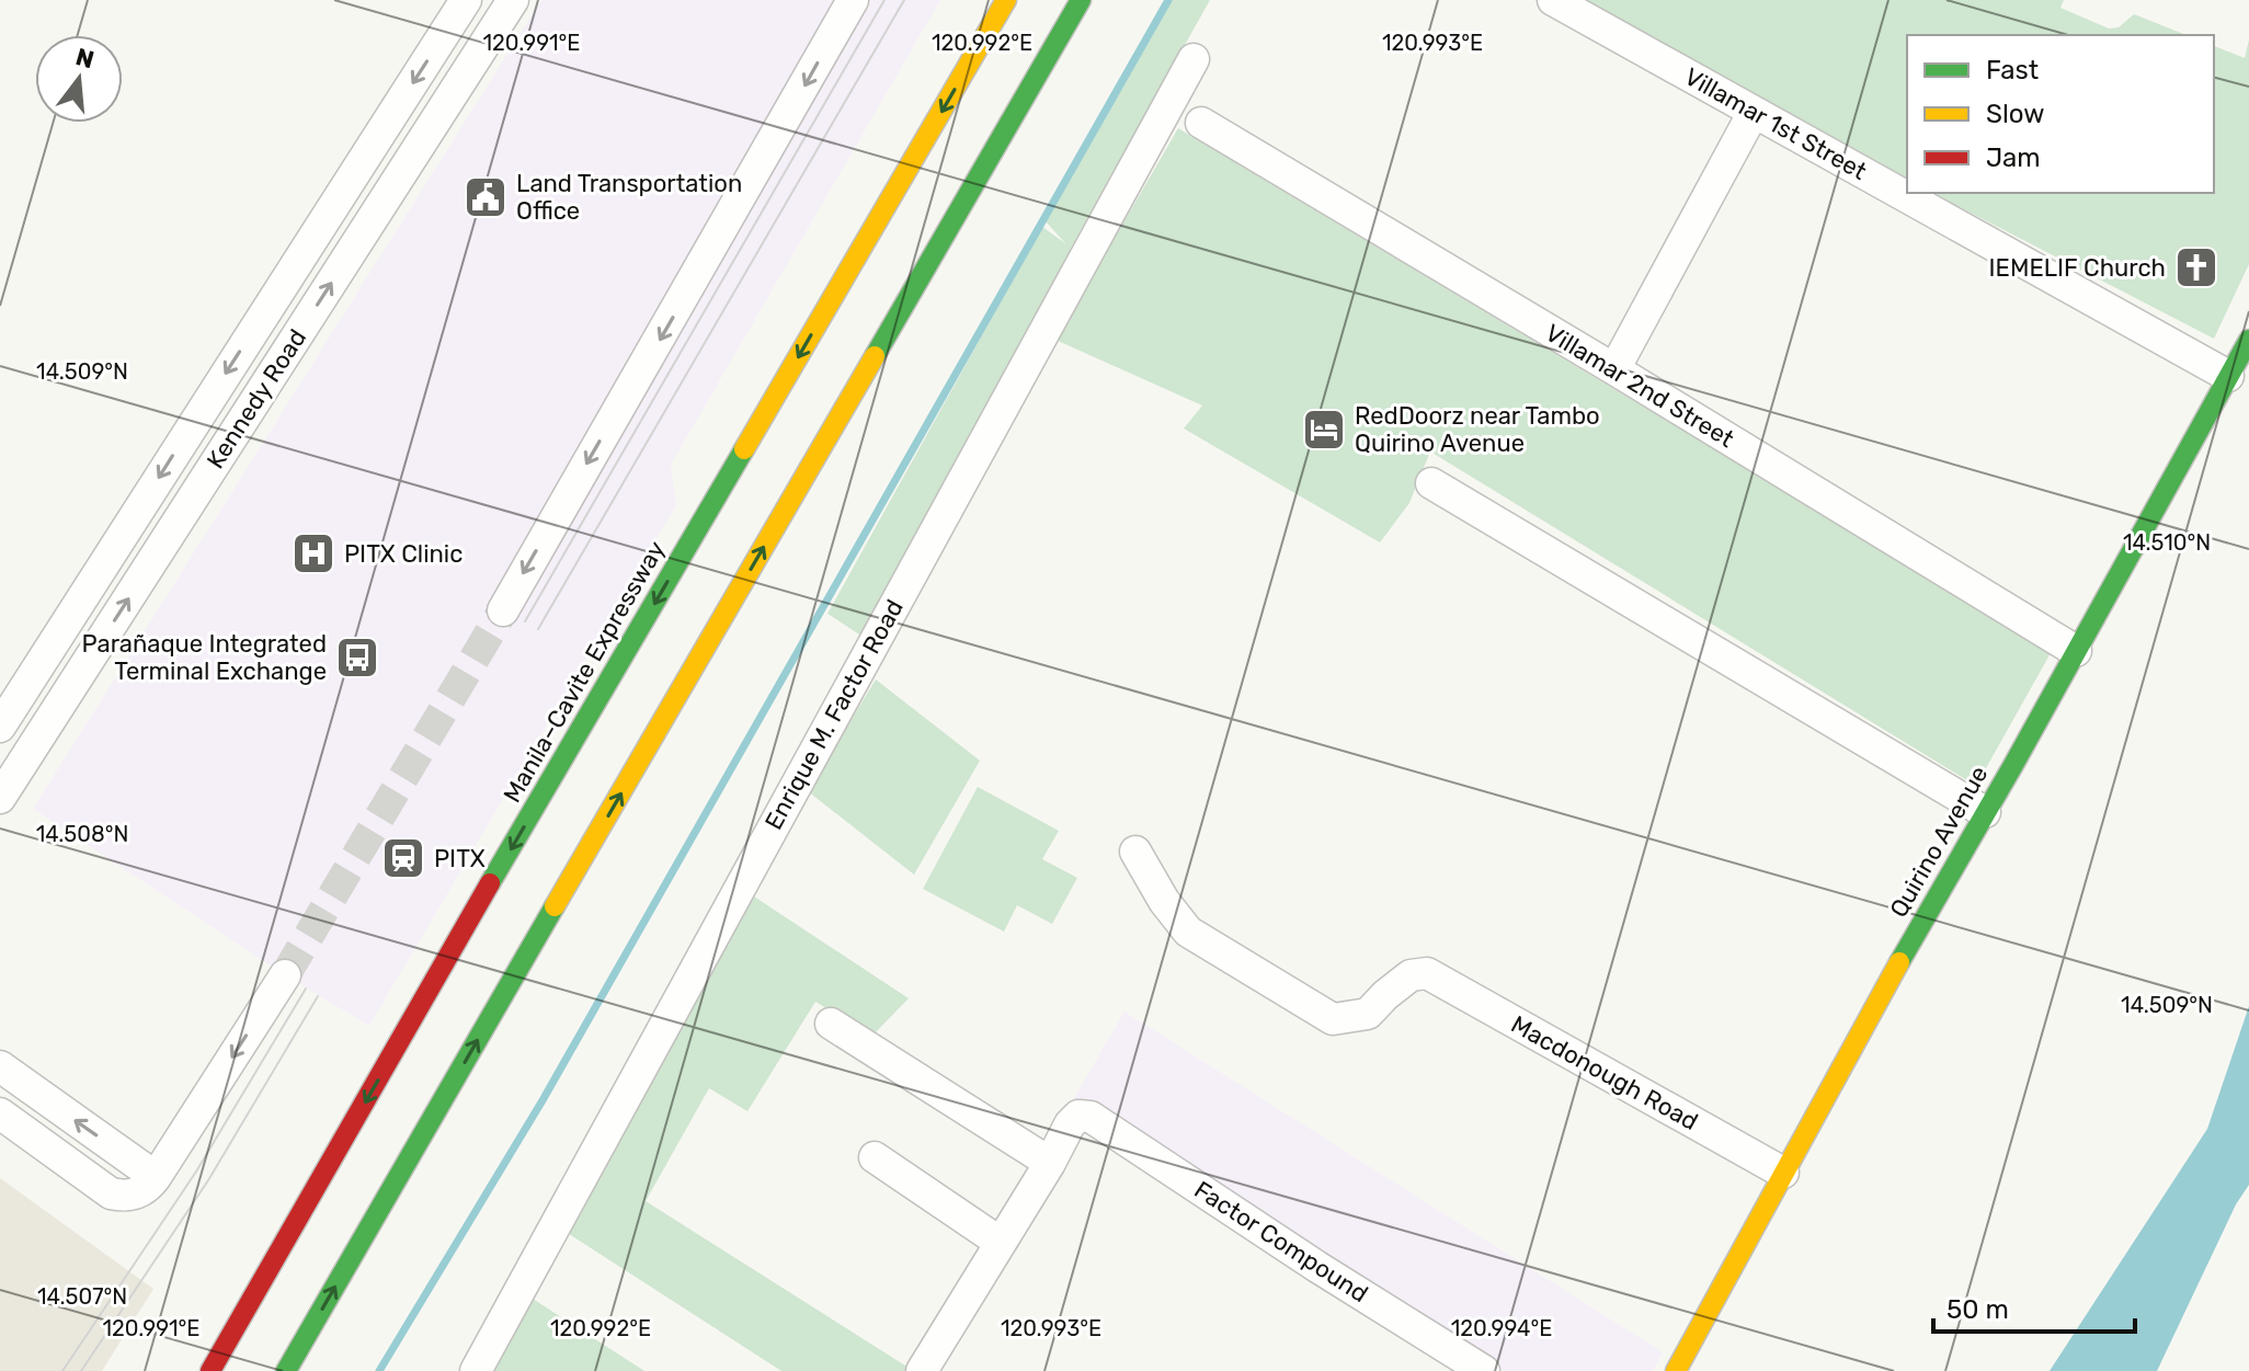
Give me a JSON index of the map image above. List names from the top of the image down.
{
  "streets": {
    "main road": ["Manila–Cavite Expressway", "Quirino Avenue"],
    "street": [
      "Villamar 1st Street",
      "Villamar 2nd Street",
      "Kennedy Road",
      "Enrique M. Factor Road",
      "Macdonough Road",
      "Factor Compound"
    ]
  },
  "crossings": [
    ["Villamar 1st Street", "Quirino Avenue"],
    ["Villamar 2nd Street", "Quirino Avenue"],
    ["Quirino Avenue", "Macdonough Road"]
  ],
  "places": {
    "public building": ["Land Transportation Office"],
    "church": ["IEMELIF Church"],
    "hotel": ["RedDoorz near Tambo Quirino Avenue"],
    "hospital": ["PITX Clinic"],
    "bus stop": ["Parañaque Integrated Terminal Exchange"],
    "station": ["PITX"]
  },
  "legend": ["Fast", "Slow", "Jam"],
  "scale_bar": "50 m",
  "north": "top",
  "coordinates": [
    "120.991°E",
    "120.992°E",
    "120.993°E",
    "14.509°N",
    "14.510°N",
    "14.508°N",
    "14.507°N",
    "120.994°E"
  ]
}
